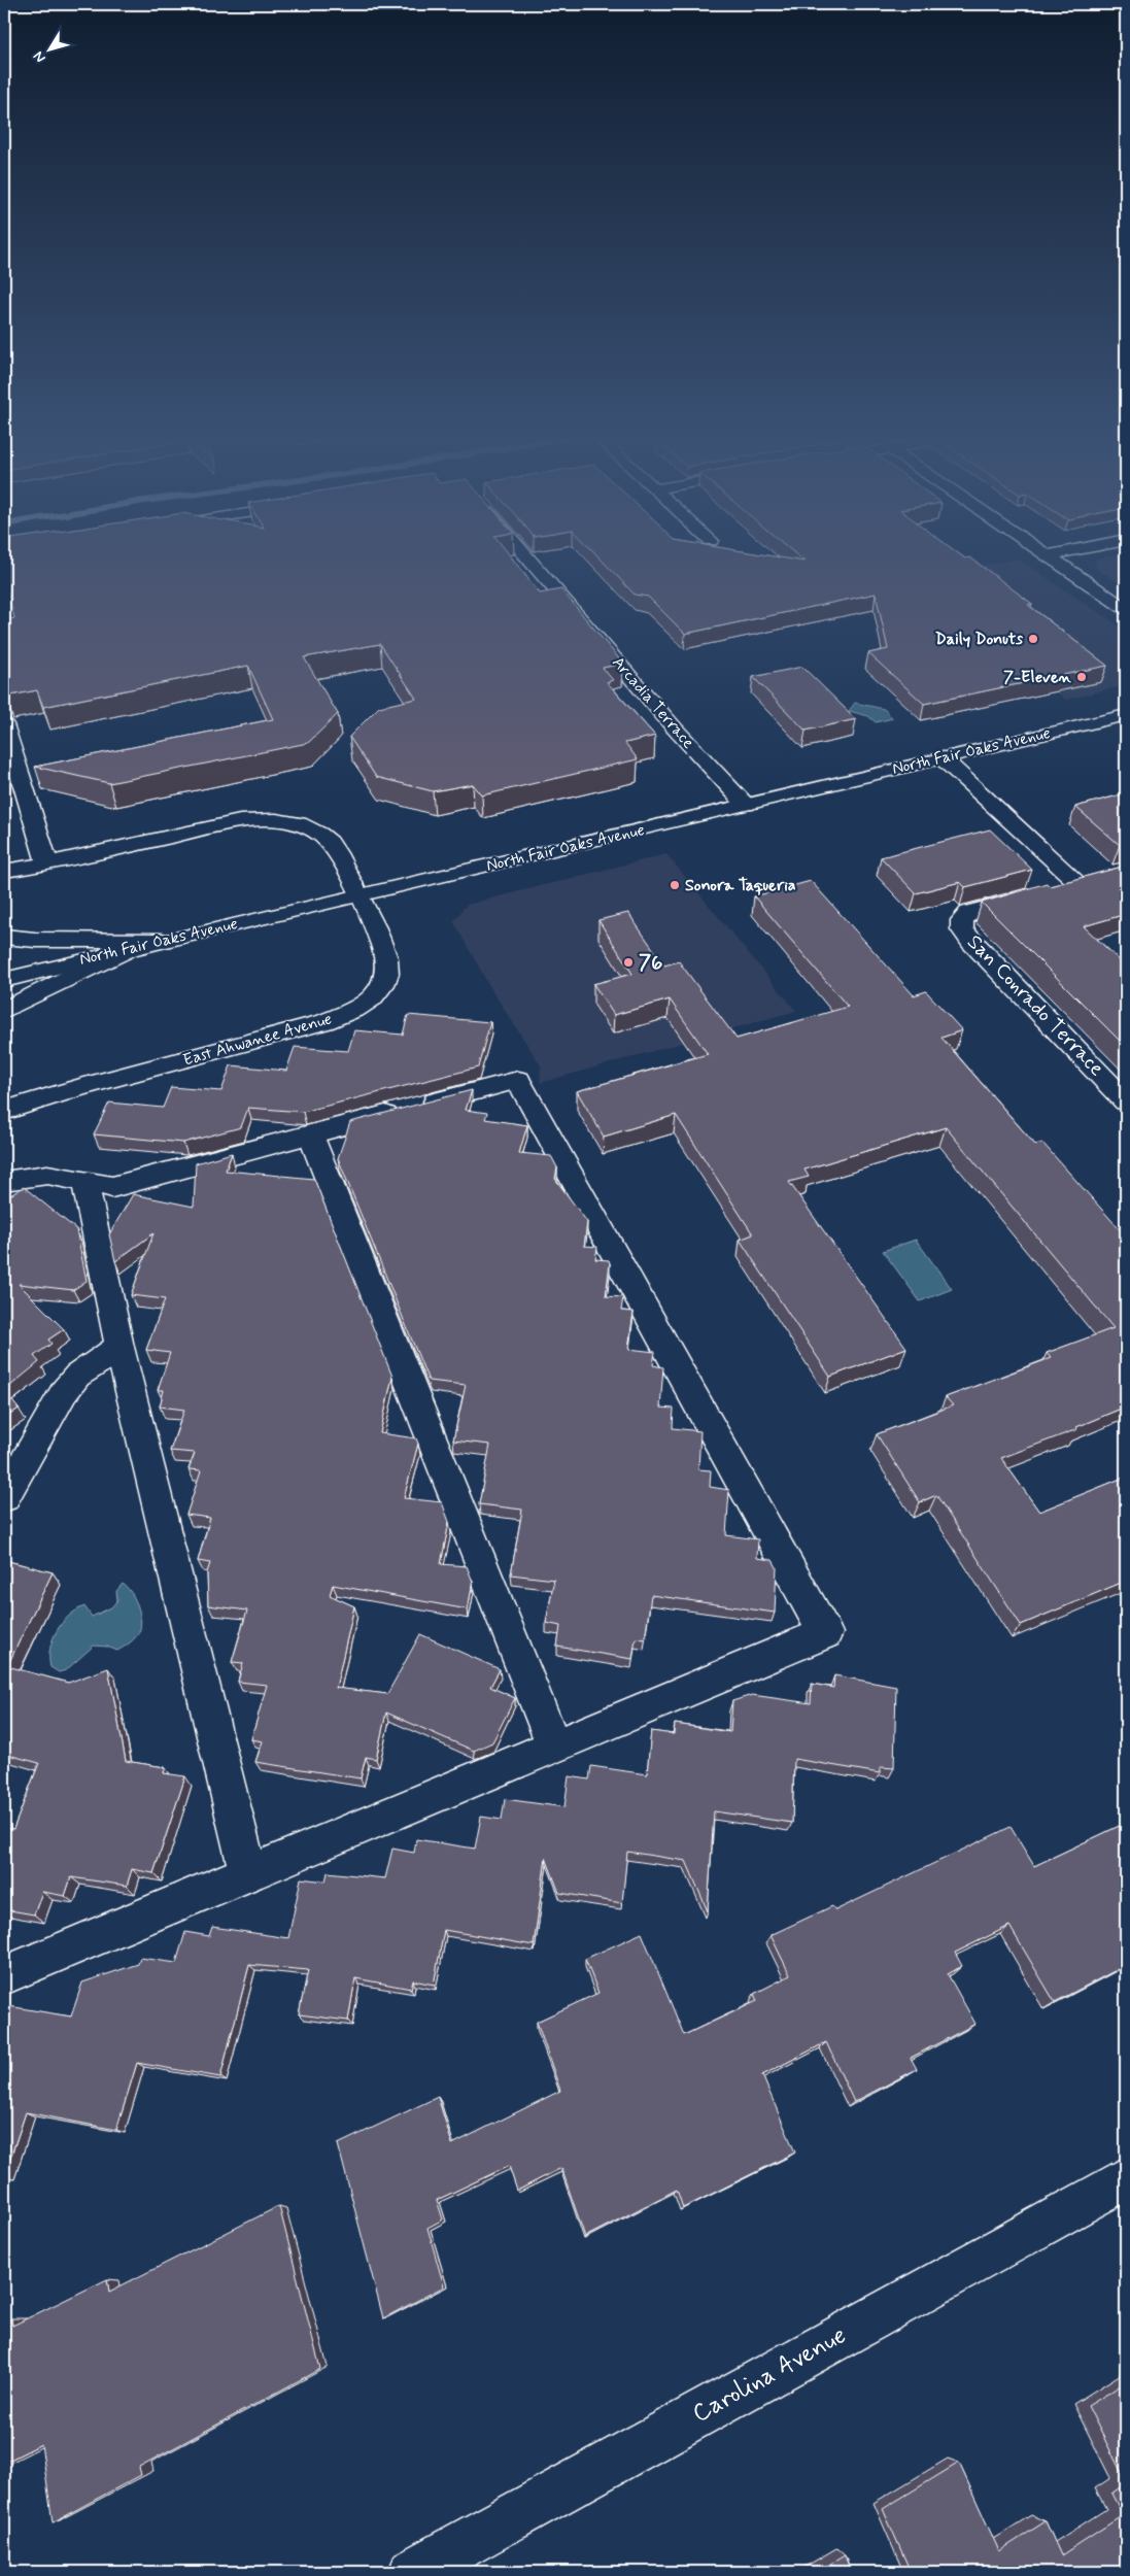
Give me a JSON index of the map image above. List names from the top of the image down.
{
  "streets": {
    "main road": [
      "Arcadia Terrace",
      "North Fair Oaks Avenue",
      "San Conrado Terrace",
      "East Ahwanee Avenue",
      "Carolina Avenue"
    ]
  },
  "crossings": [
    ["Arcadia Terrace", "North Fair Oaks Avenue"],
    ["North Fair Oaks Avenue", "San Conrado Terrace"],
    ["North Fair Oaks Avenue", "East Ahwanee Avenue"]
  ],
  "places": [
    "Daily Donuts",
    "7-Eleven",
    "Sonora Taqueria",
    "76"
  ],
  "north": "bottom left"
}
